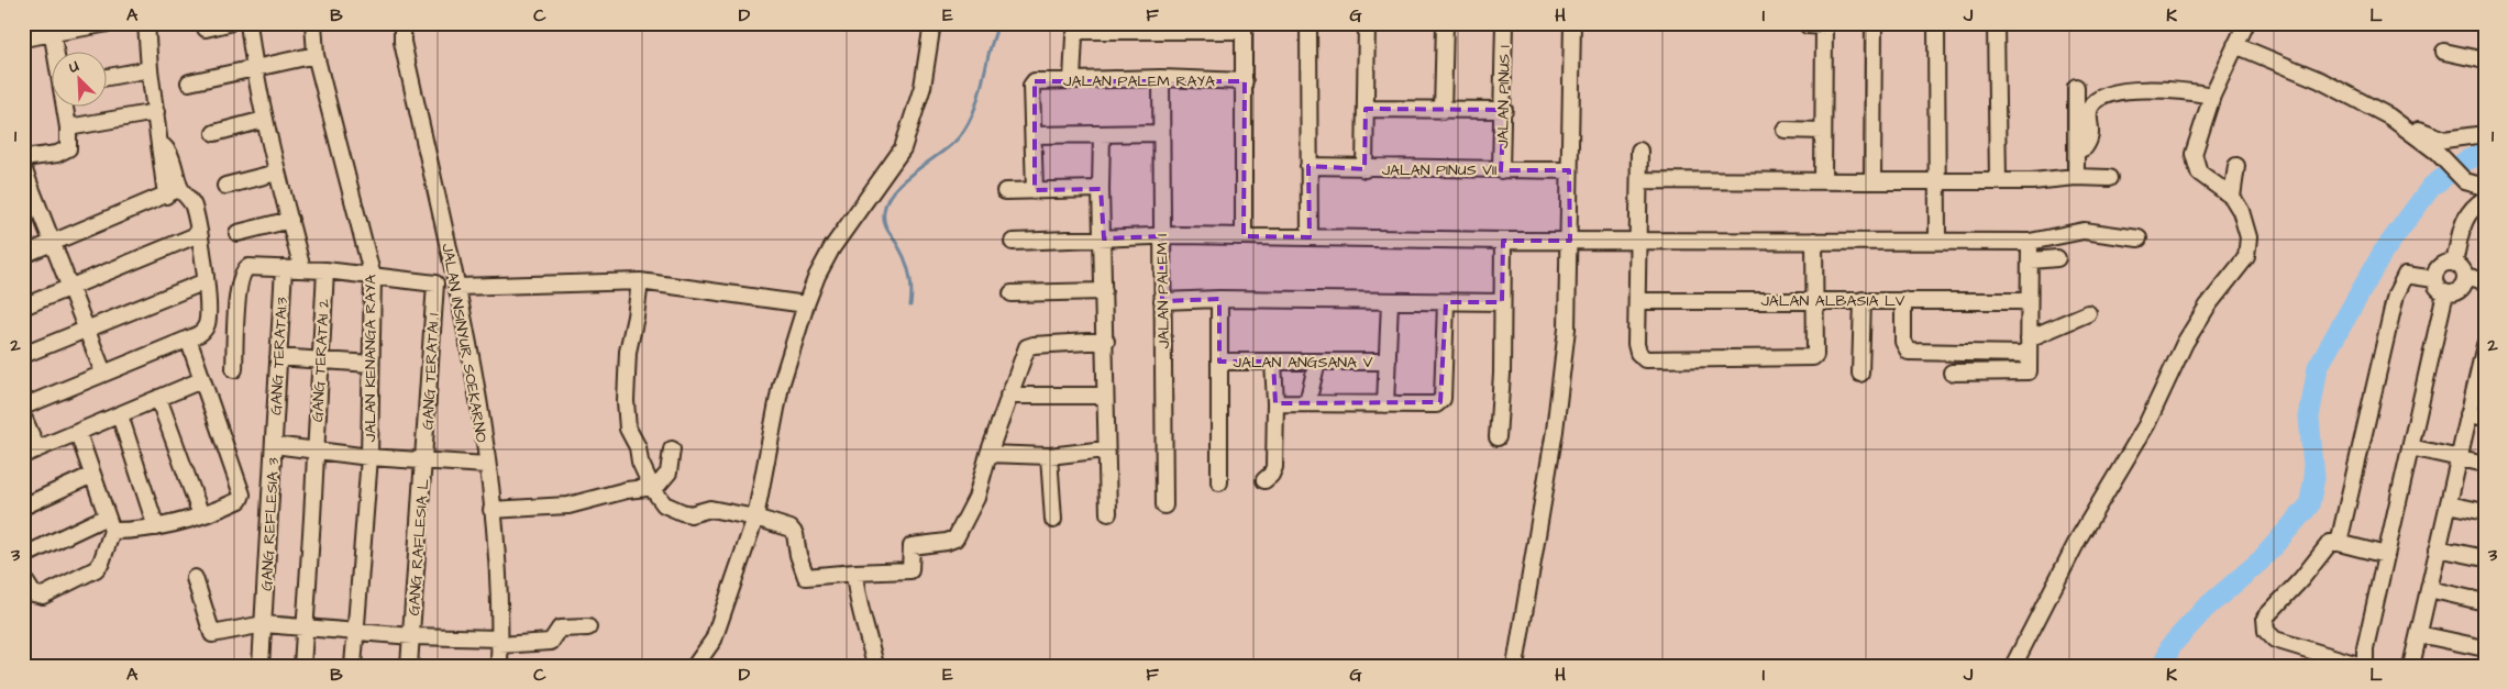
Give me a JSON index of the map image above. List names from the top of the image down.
{
  "streets": {
    "street": [
      "JALAN PALEM RAYA",
      "JALAN PINUS I",
      "JALAN PINUS VII",
      "JALAN PALEM I",
      "JALAN ALBASIA LV",
      "JALAN INSINYUR SOEKARNO",
      "GANG TERATAI.3",
      "JALAN KENANGA RAYA",
      "GANG TERATAI 2",
      "JALAN ANGSANA V",
      "GANG TERATAI 1",
      "GANG REFLESIA 3",
      "GANG RAFLESIA L"
    ]
  },
  "crossings": [
    ["JALAN PALEM RAYA", "JALAN PALEM I"],
    ["JALAN PINUS I", "JALAN PINUS VII"],
    ["GANG TERATAI.3", "GANG REFLESIA 3"],
    ["JALAN KENANGA RAYA", "GANG TERATAI 1"],
    ["GANG TERATAI 1", "GANG RAFLESIA L"]
  ],
  "north": "top left",
  "grid": {
    "columns": [
      "A",
      "B",
      "C",
      "D",
      "E",
      "F",
      "G",
      "H",
      "I",
      "J",
      "K",
      "L"
    ],
    "rows": ["1", "2", "3"]
  }
}
